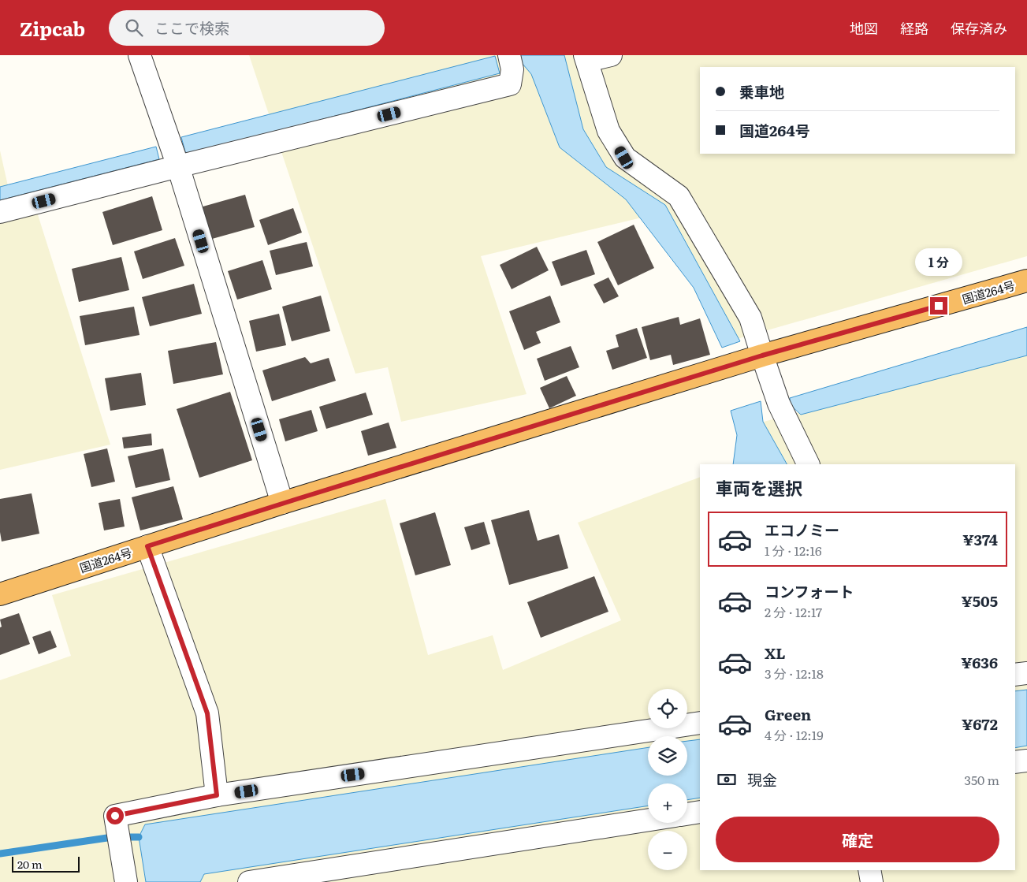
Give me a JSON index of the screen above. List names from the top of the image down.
{
  "streets": {
    "highway": ["国道264号"]
  },
  "scale_bar": "20 m",
  "page": {
    "header": "Zipcab",
    "search": "ここで検索",
    "nav": ["地図", "経路", "保存済み"],
    "banner": ["乗車地", "国道264号"],
    "bubble": "1 分",
    "heading": "車両を選択",
    "list": [
      {
        "name": "エコノミー",
        "note": "1 分 · 12:16",
        "value": "¥374"
      },
      {
        "name": "コンフォート",
        "note": "2 分 · 12:17",
        "value": "¥505"
      },
      {
        "name": "XL",
        "note": "3 分 · 12:18",
        "value": "¥636"
      },
      {
        "name": "Green",
        "note": "4 分 · 12:19",
        "value": "¥672"
      }
    ],
    "map_buttons": ["+", "−"],
    "pay": ["現金", "350 m"],
    "buttons": "確定",
    "scale": "20 m"
  }
}
